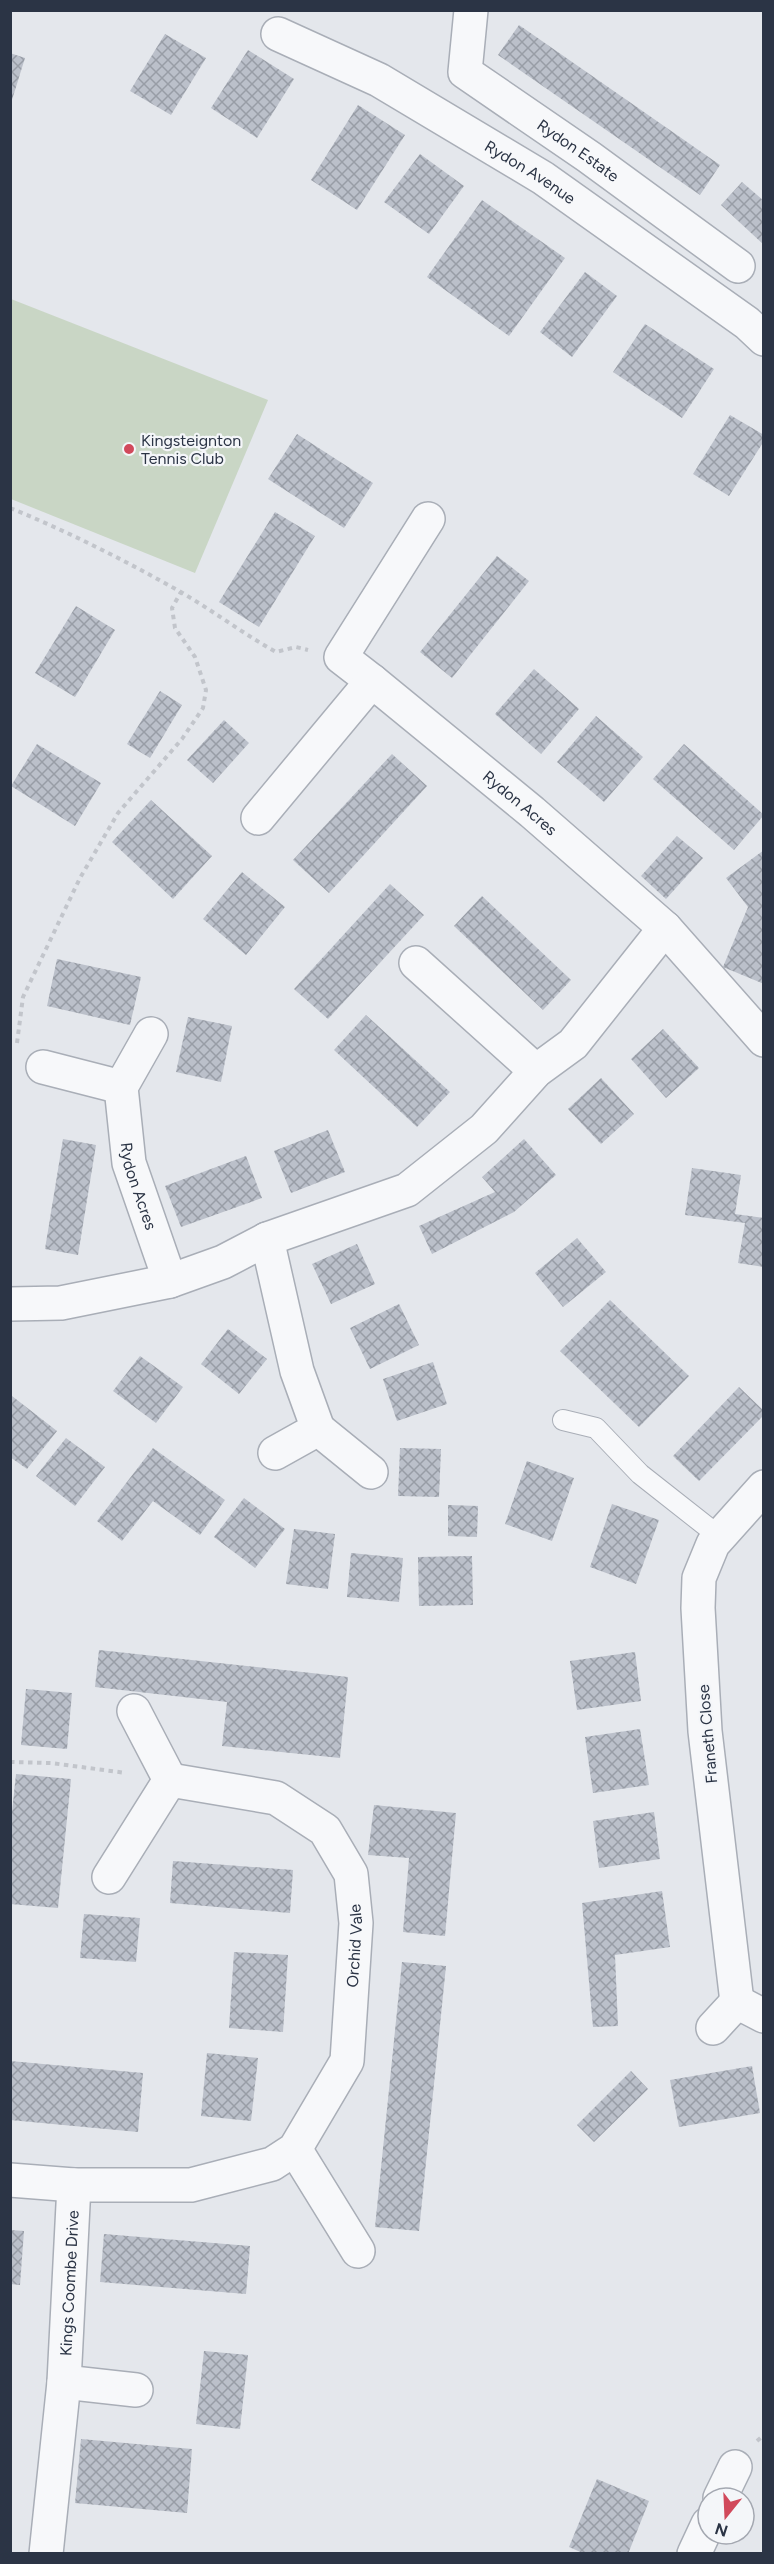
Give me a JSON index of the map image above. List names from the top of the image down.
{
  "streets": {
    "street": [
      "Rydon Estate",
      "Rydon Avenue",
      "Rydon Acres",
      "Franeth Close",
      "Orchid Vale",
      "Kings Coombe Drive"
    ]
  },
  "crossings": [
    ["Orchid Vale", "Kings Coombe Drive"]
  ],
  "places": ["Kingsteignton Tennis Club"],
  "north": "bottom"
}
